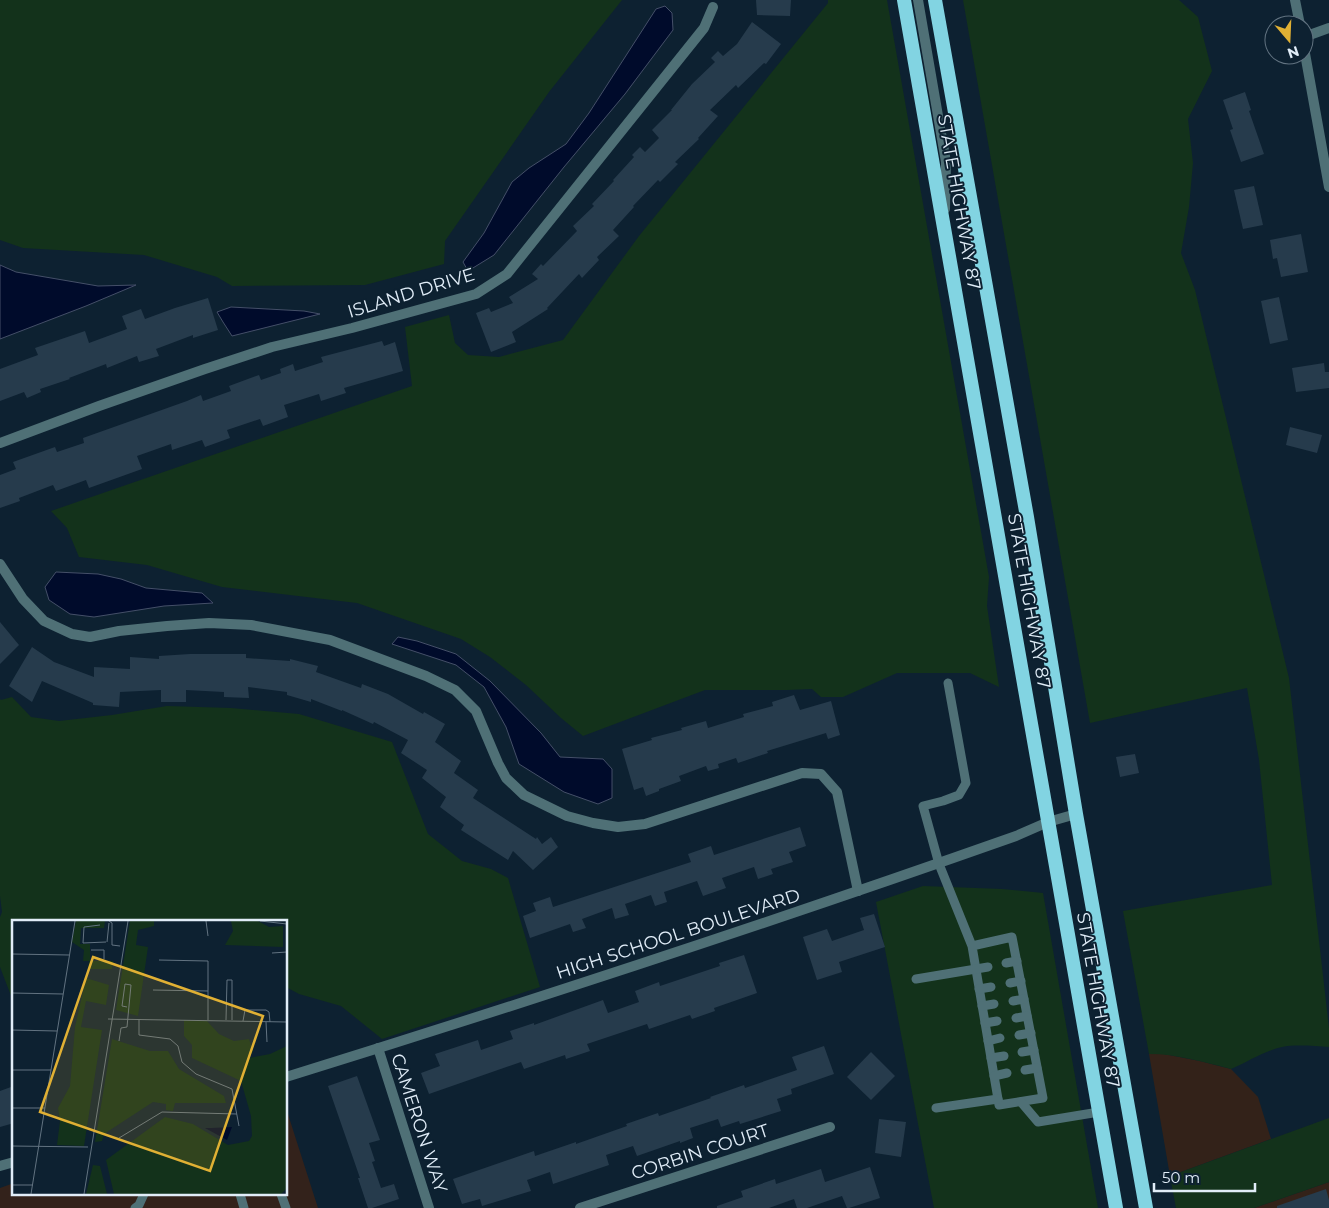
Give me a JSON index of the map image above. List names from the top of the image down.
{
  "streets": {
    "highway": ["STATE HIGHWAY 87"],
    "street": [
      "ISLAND DRIVE",
      "HIGH SCHOOL BOULEVARD",
      "CAMERON WAY",
      "CORBIN COURT"
    ]
  },
  "crossings": [
    ["STATE HIGHWAY 87", "HIGH SCHOOL BOULEVARD"],
    ["HIGH SCHOOL BOULEVARD", "CAMERON WAY"]
  ],
  "scale_bar": "50 m",
  "north": "bottom"
}
